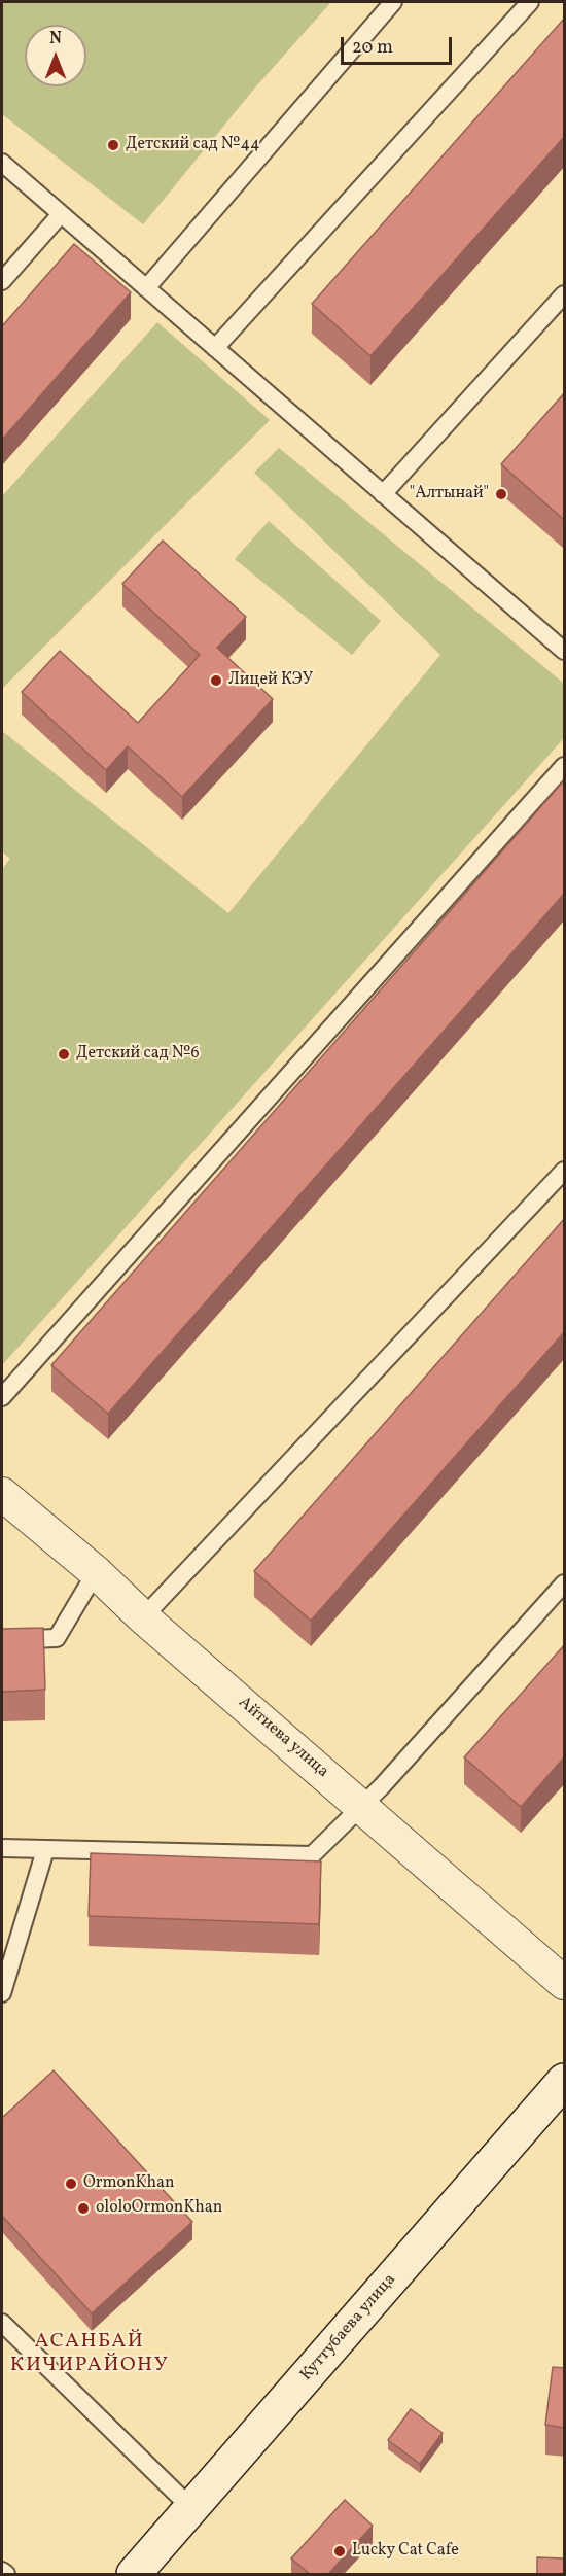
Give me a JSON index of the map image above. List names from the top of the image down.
{
  "streets": {
    "main road": ["Куттубаева улица"],
    "street": ["Айтиева улица"]
  },
  "districts": ["АСАНБАЙ КИЧИРАЙОНУ"],
  "places": [
    "Детский сад №44",
    "\"Алтынай\"",
    "Лицей КЭУ",
    "Детский сад №6",
    "OrmonKhan",
    "ololoOrmonKhan",
    "Lucky Cat Cafe"
  ],
  "scale_bar": "20 m",
  "north": "top"
}
